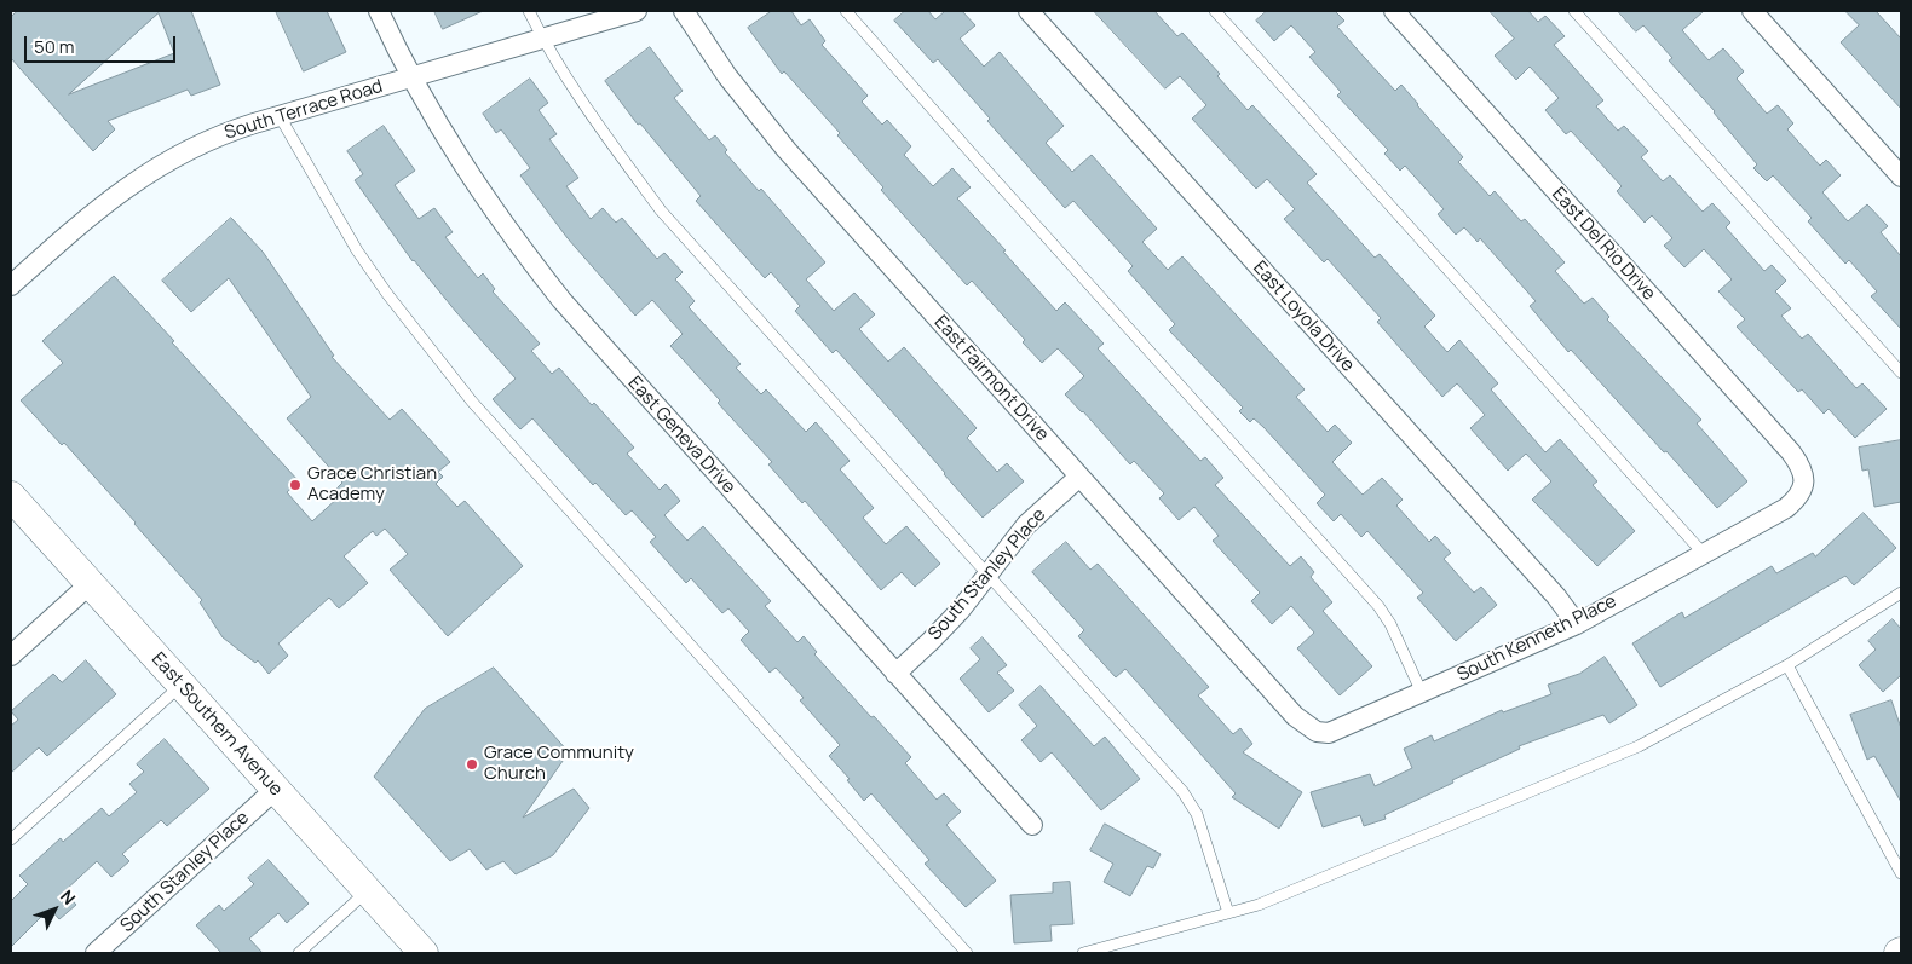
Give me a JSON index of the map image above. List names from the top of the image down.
{
  "streets": {
    "main road": ["East Southern Avenue"],
    "street": [
      "South Terrace Road",
      "East Del Rio Drive",
      "East Loyola Drive",
      "East Fairmont Drive",
      "East Geneva Drive",
      "South Stanley Place",
      "South Kenneth Place"
    ]
  },
  "crossings": [
    ["South Terrace Road", "East Geneva Drive"],
    ["East Del Rio Drive", "South Kenneth Place"],
    ["East Loyola Drive", "South Kenneth Place"],
    ["East Fairmont Drive", "South Stanley Place"],
    ["East Fairmont Drive", "South Kenneth Place"],
    ["East Geneva Drive", "South Stanley Place"],
    ["South Stanley Place", "East Southern Avenue"]
  ],
  "places": ["Grace Christian Academy", "Grace Community Church"],
  "scale_bar": "50 m",
  "north": "top right"
}
